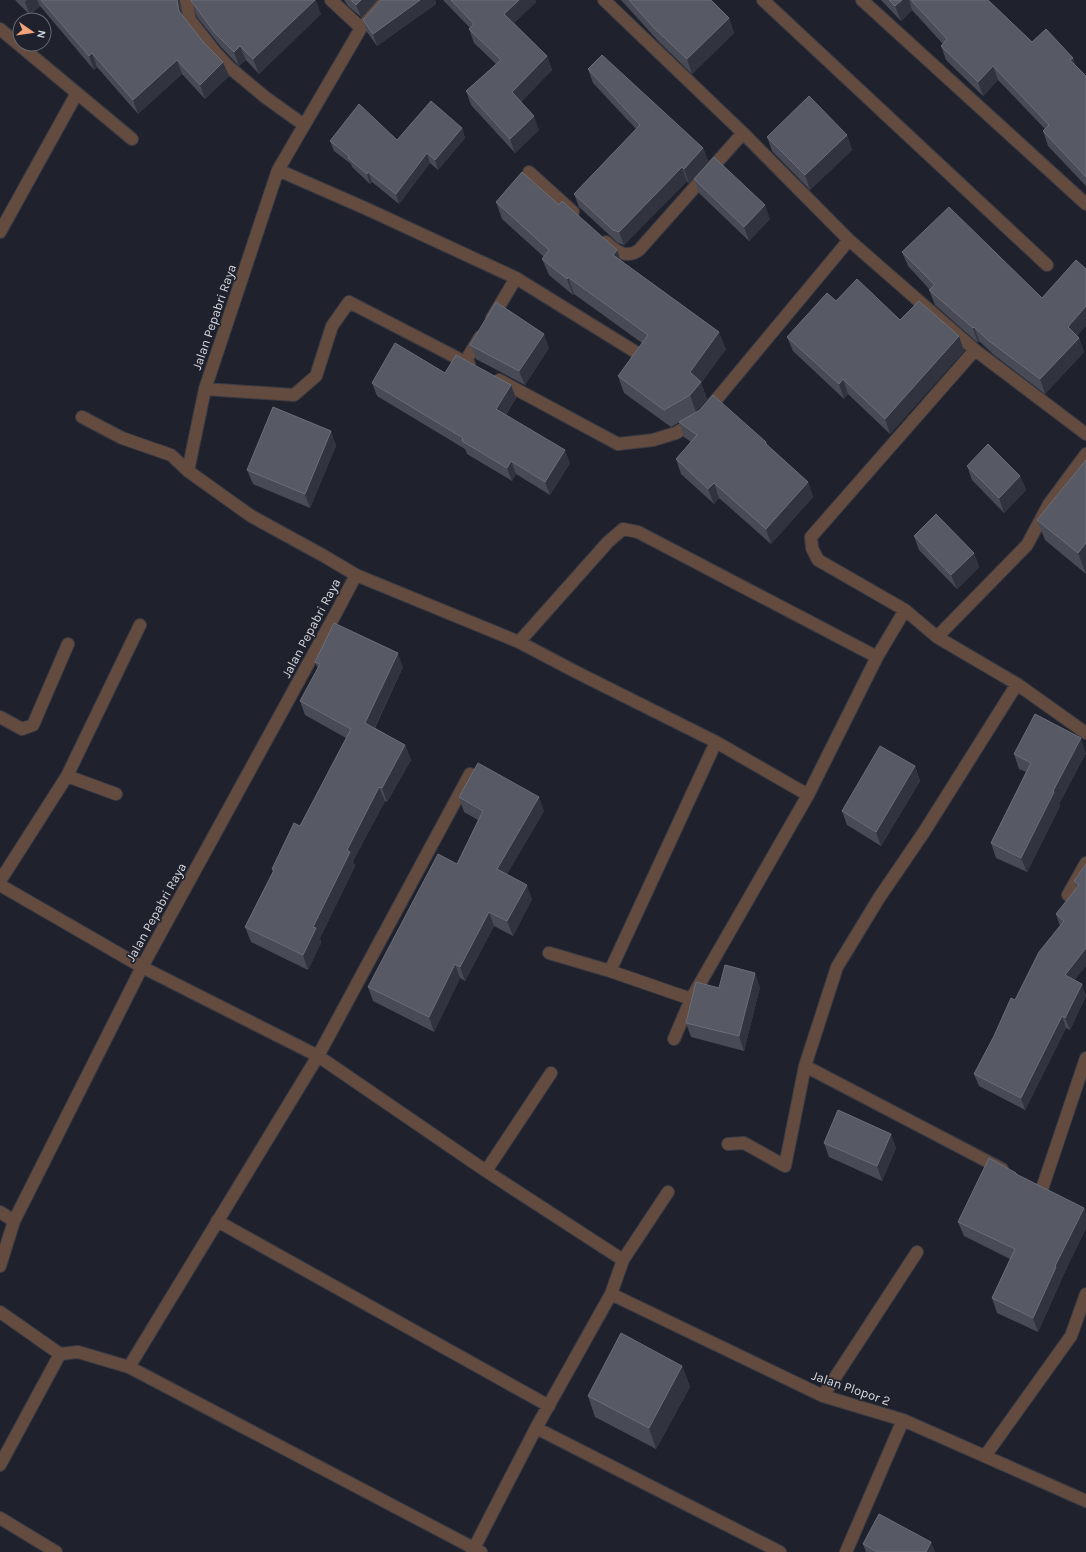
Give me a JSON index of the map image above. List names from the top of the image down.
{
  "streets": {
    "street": ["Jalan Pepabri Raya", "Jalan Plopor 2"]
  },
  "north": "right"
}
